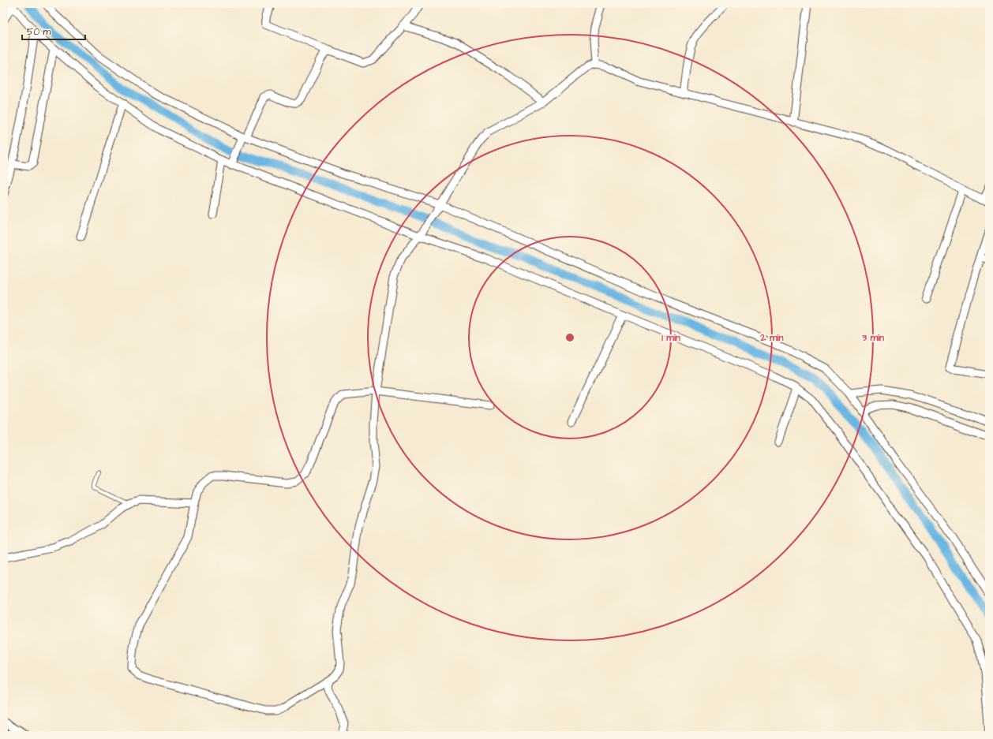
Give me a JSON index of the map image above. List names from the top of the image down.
{
  "scale_bar": "50 m",
  "rings": ["1 min", "2 min", "3 min"]
}
